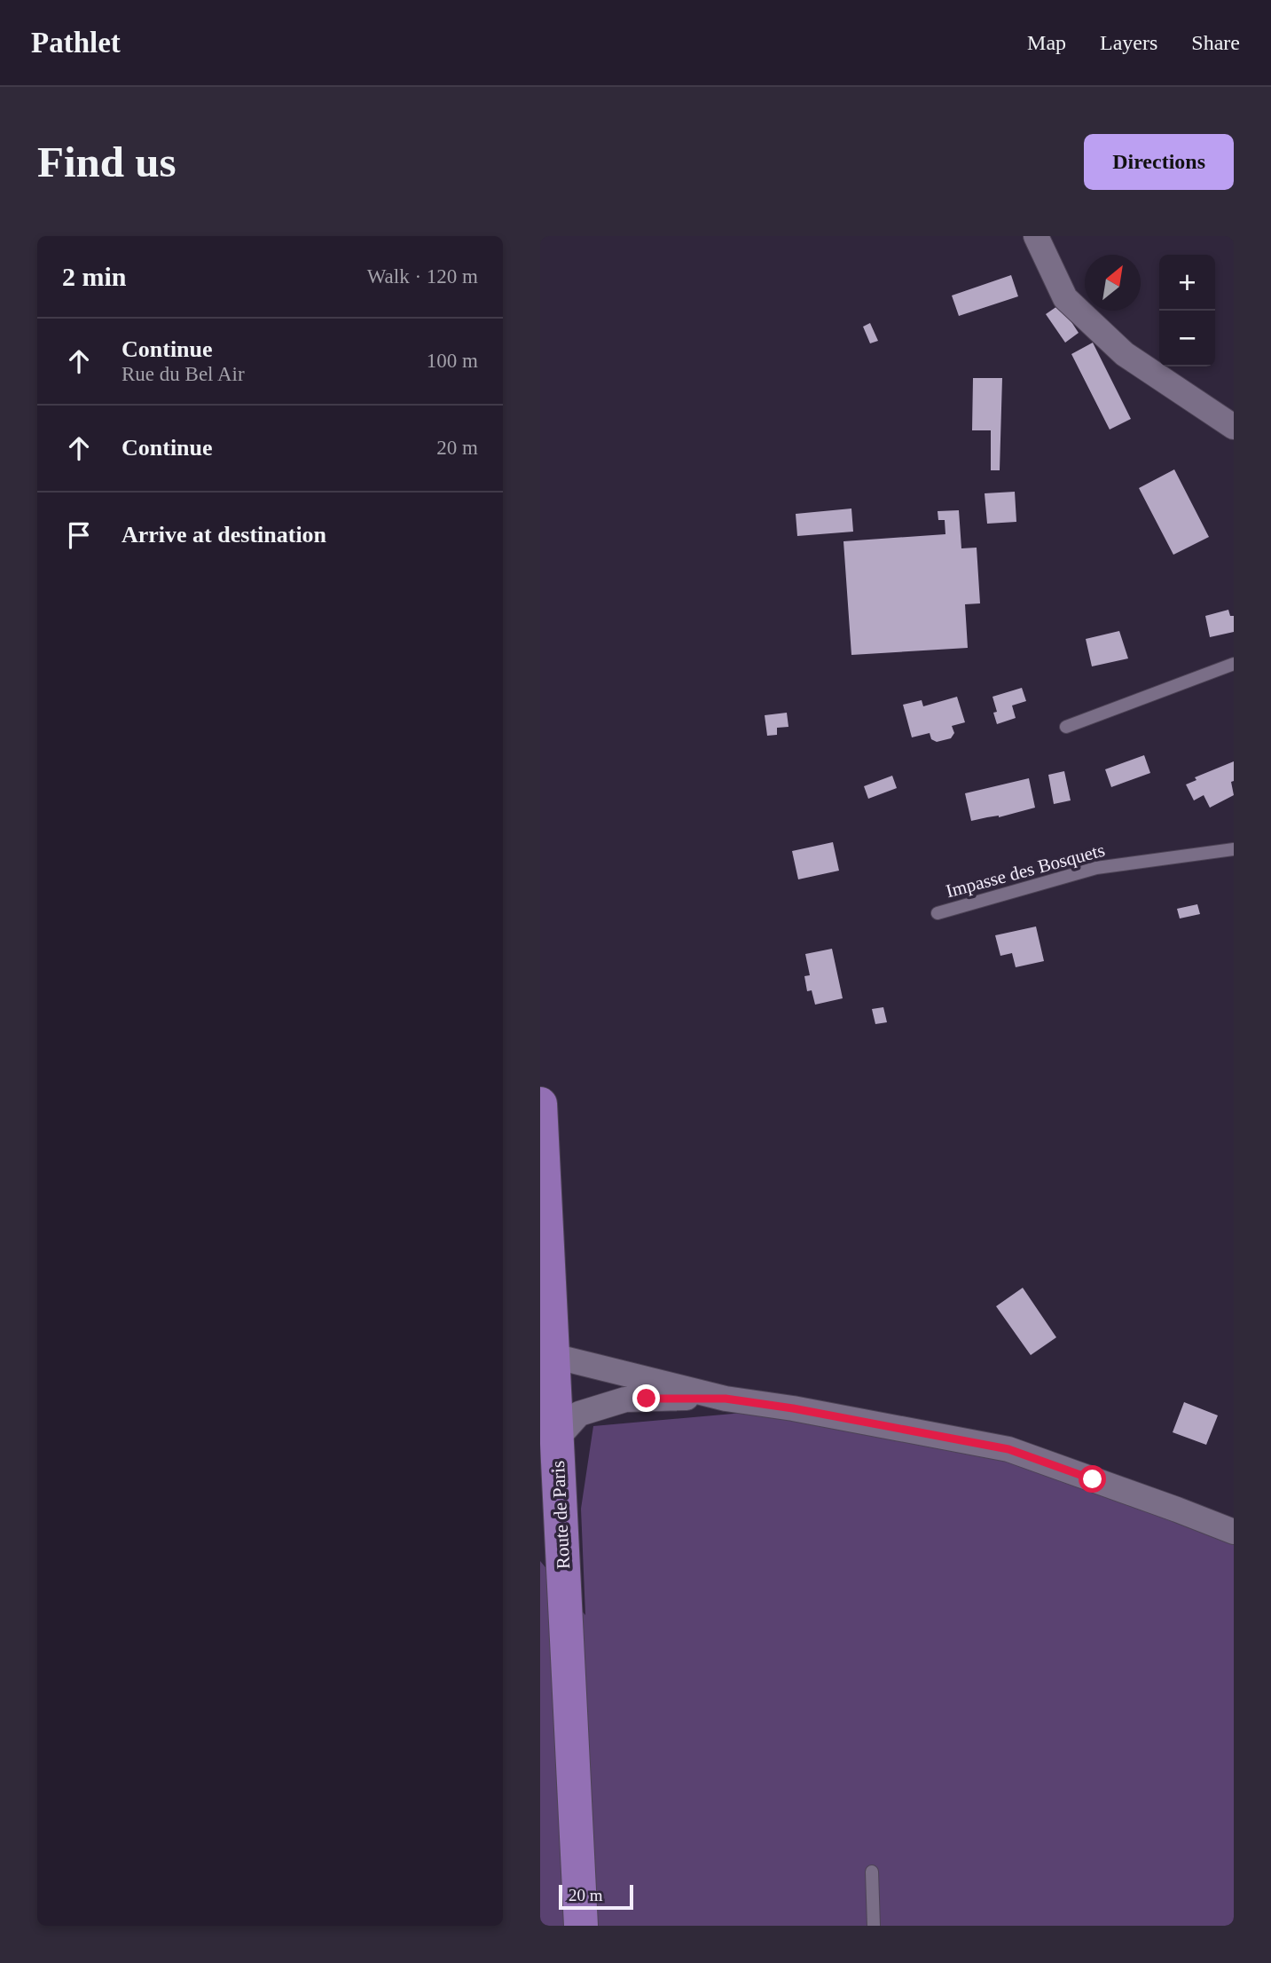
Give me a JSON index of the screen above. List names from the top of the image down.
{
  "streets": {
    "main road": ["Route de Paris"],
    "lane": ["Impasse des Bosquets"]
  },
  "scale_bar": "20 m",
  "north": "top right",
  "page": {
    "header": "Pathlet",
    "nav": ["Map", "Layers", "Share"],
    "buttons": "Directions",
    "title": "Find us",
    "heading": ["2 min", "Walk · 120 m"],
    "map_buttons": ["+", "−"],
    "list": [
      ["Continue", "Rue du Bel Air", "100 m"],
      ["Continue", "20 m"],
      "Arrive at destination"
    ],
    "scale": "20 m"
  }
}
